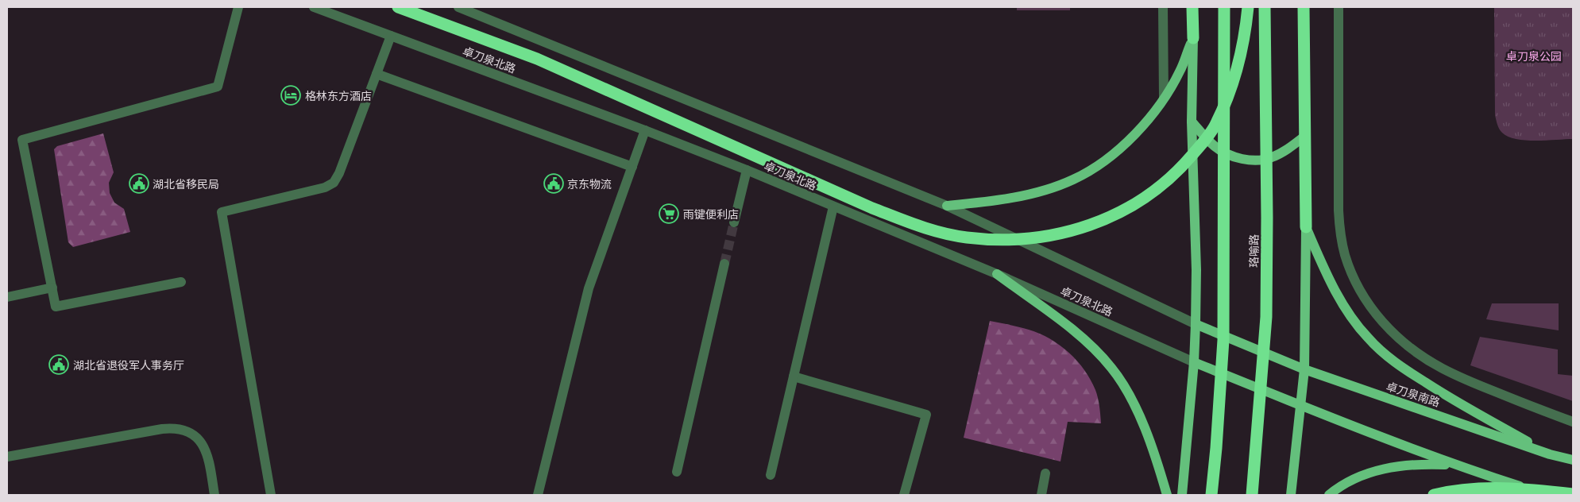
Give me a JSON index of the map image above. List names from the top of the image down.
{
  "streets": {
    "highway": ["珞喻路"],
    "main road": ["卓刀泉北路", "卓刀泉南路"]
  },
  "parks": ["卓刀泉公园"],
  "places": {
    "hotel": ["格林东方酒店"],
    "public building": ["湖北省移民局", "京东物流", "湖北省退役军人事务厅"],
    "supermarket": ["雨键便利店"]
  }
}
